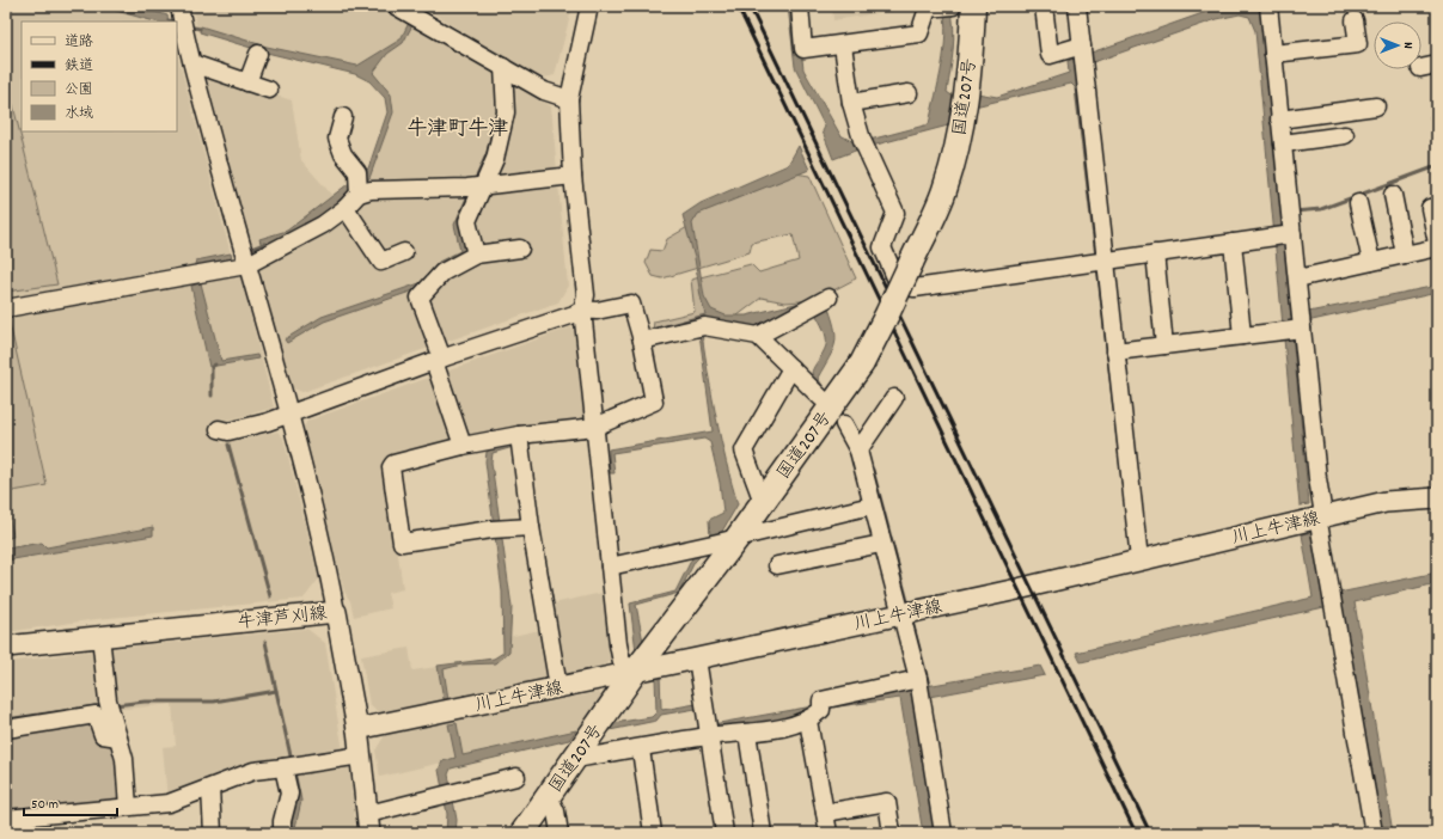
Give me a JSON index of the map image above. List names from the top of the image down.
{
  "streets": {
    "highway": ["国道207号"],
    "main road": ["川上牛津線", "牛津芦刈線"]
  },
  "crossings": [
    ["国道207号", "川上牛津線"],
    ["川上牛津線", "牛津芦刈線"]
  ],
  "districts": ["牛津町牛津"],
  "legend": [
    "道路",
    "鉄道",
    "公園",
    "水域"
  ],
  "scale_bar": "50 m",
  "north": "right"
}
